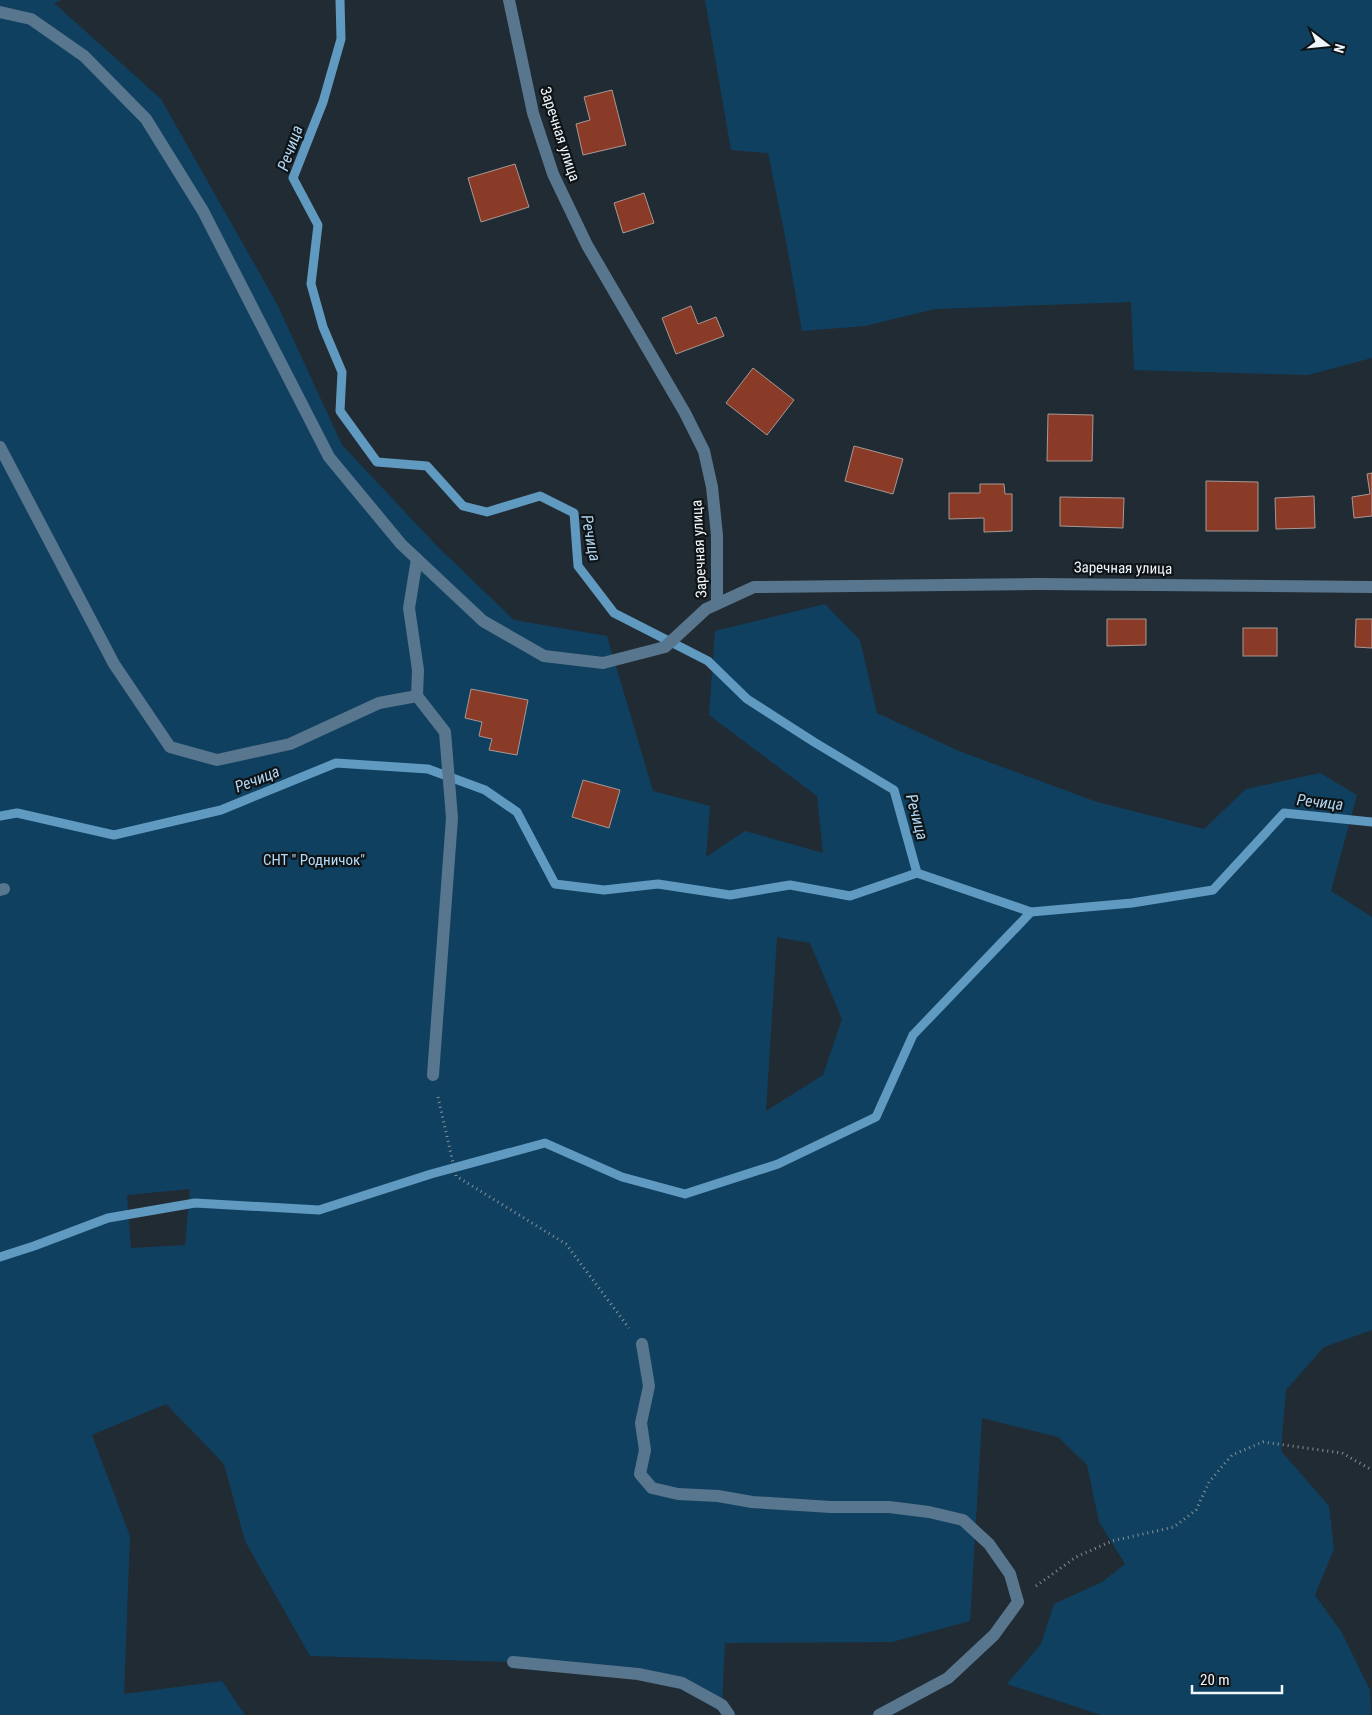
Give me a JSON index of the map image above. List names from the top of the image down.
{
  "streets": {
    "street": ["Заречная улица"]
  },
  "water": ["Речица"],
  "parks": ["СНТ \" Родничок\""],
  "scale_bar": "20 m",
  "north": "right"
}
